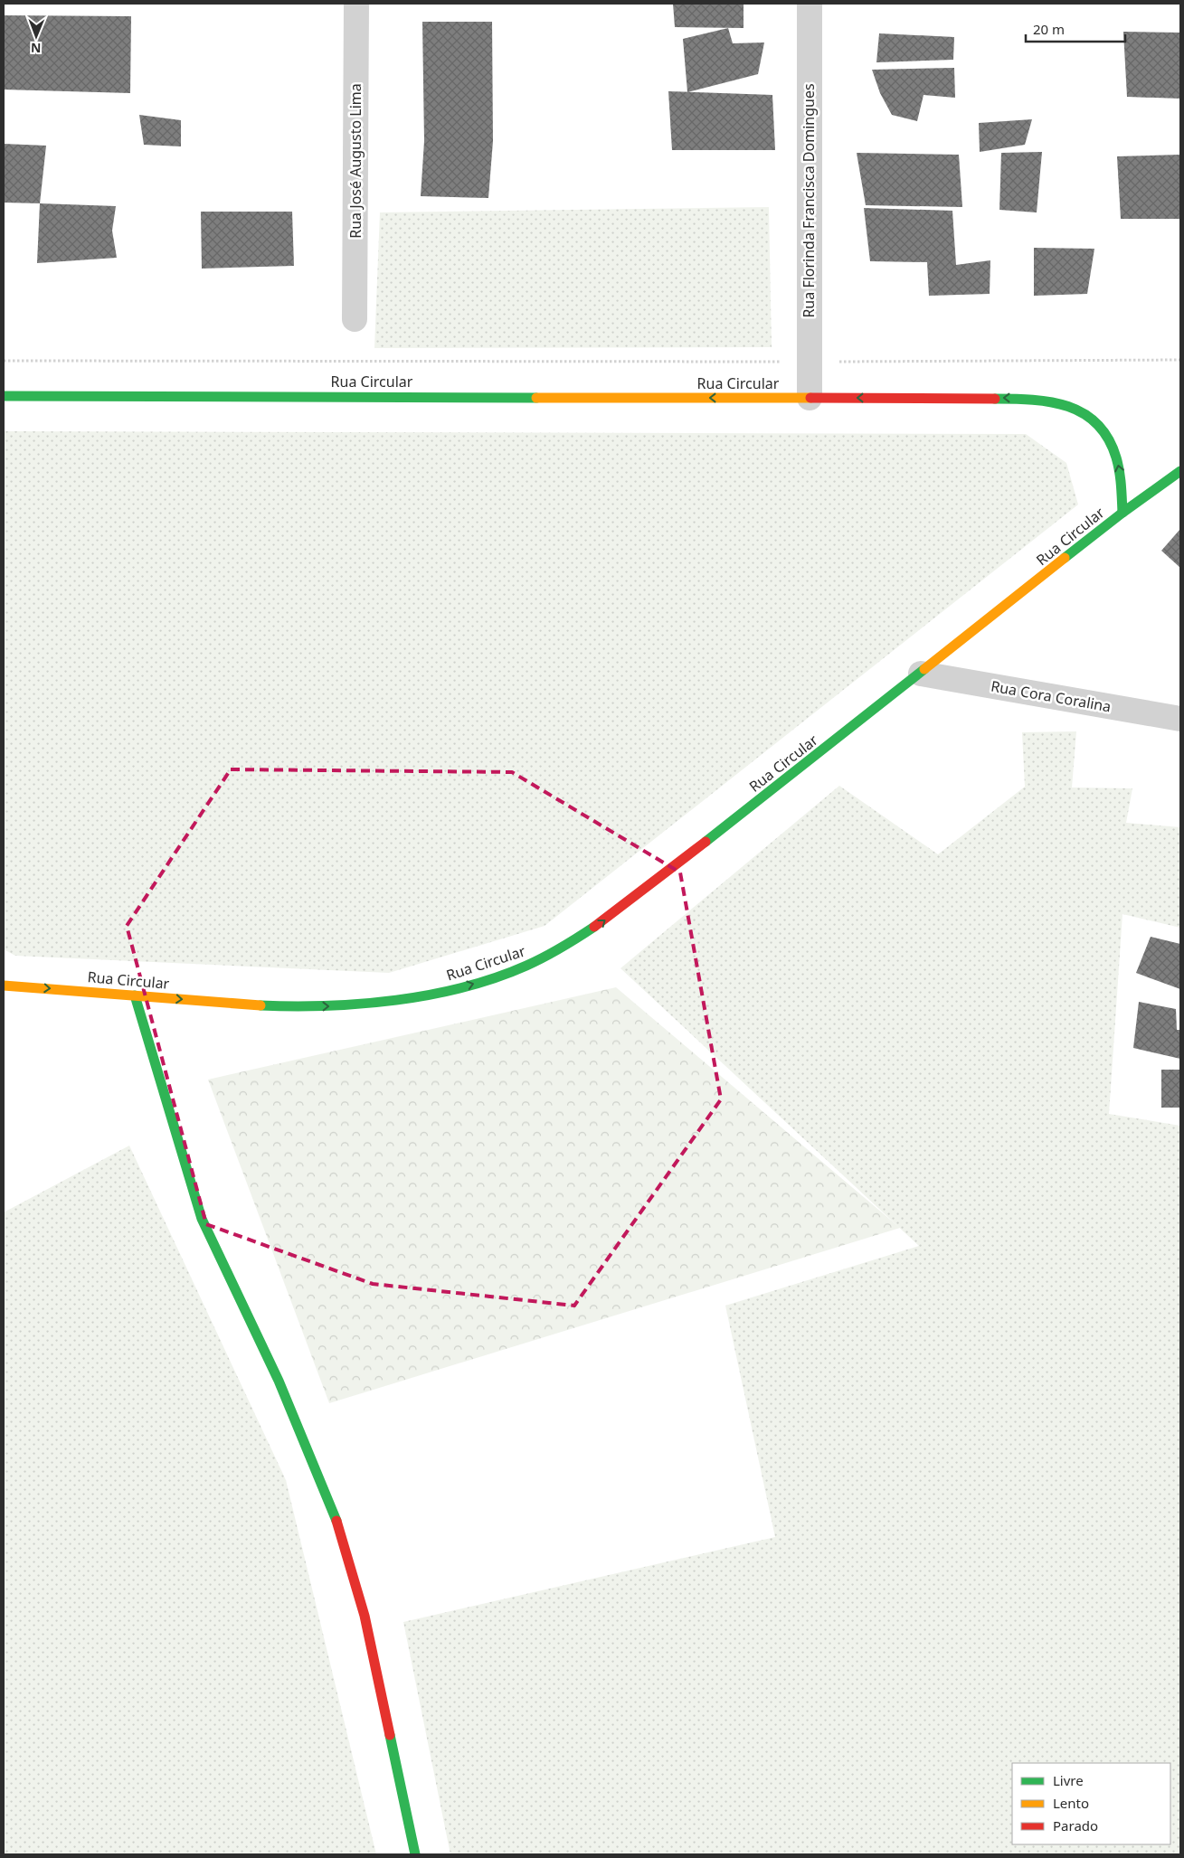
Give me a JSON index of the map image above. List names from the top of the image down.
{
  "streets": {
    "street": [
      "Rua José Augusto Lima",
      "Rua Florinda Francisca Domingues",
      "Rua Circular",
      "Rua Cora Coralina"
    ]
  },
  "crossings": [
    ["Rua Florinda Francisca Domingues", "Rua Circular"],
    ["Rua Circular", "Rua Cora Coralina"]
  ],
  "legend": ["Livre", "Lento", "Parado"],
  "scale_bar": "20 m",
  "north": "bottom"
}
